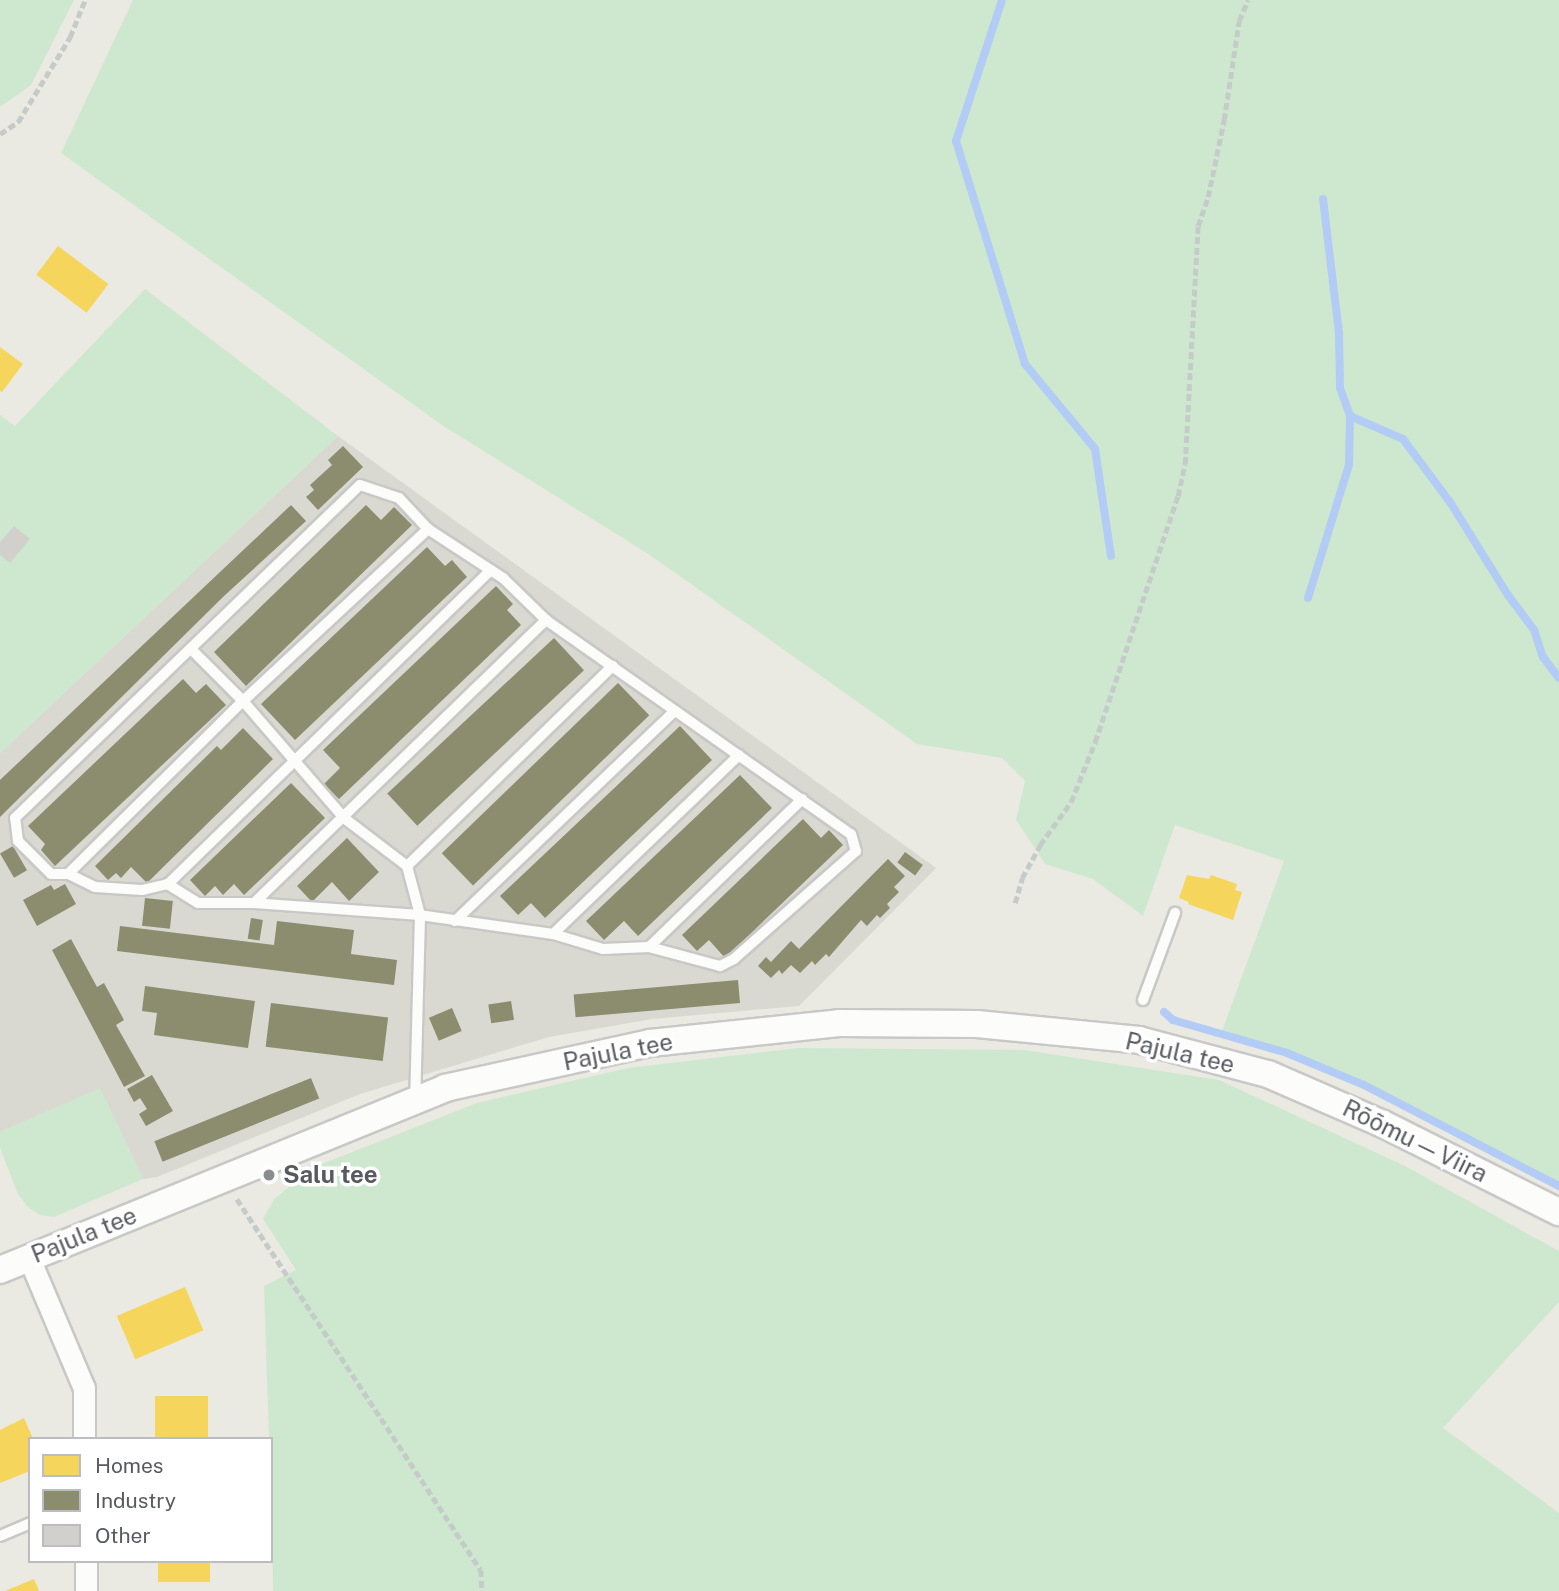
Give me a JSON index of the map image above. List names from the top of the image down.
{
  "streets": {
    "street": ["Pajula tee", "Rõõmu — Viira"]
  },
  "crossings": [
    ["Pajula tee", "Rõõmu — Viira"]
  ],
  "places": ["Salu tee"],
  "legend": ["Homes", "Industry", "Other"]
}
